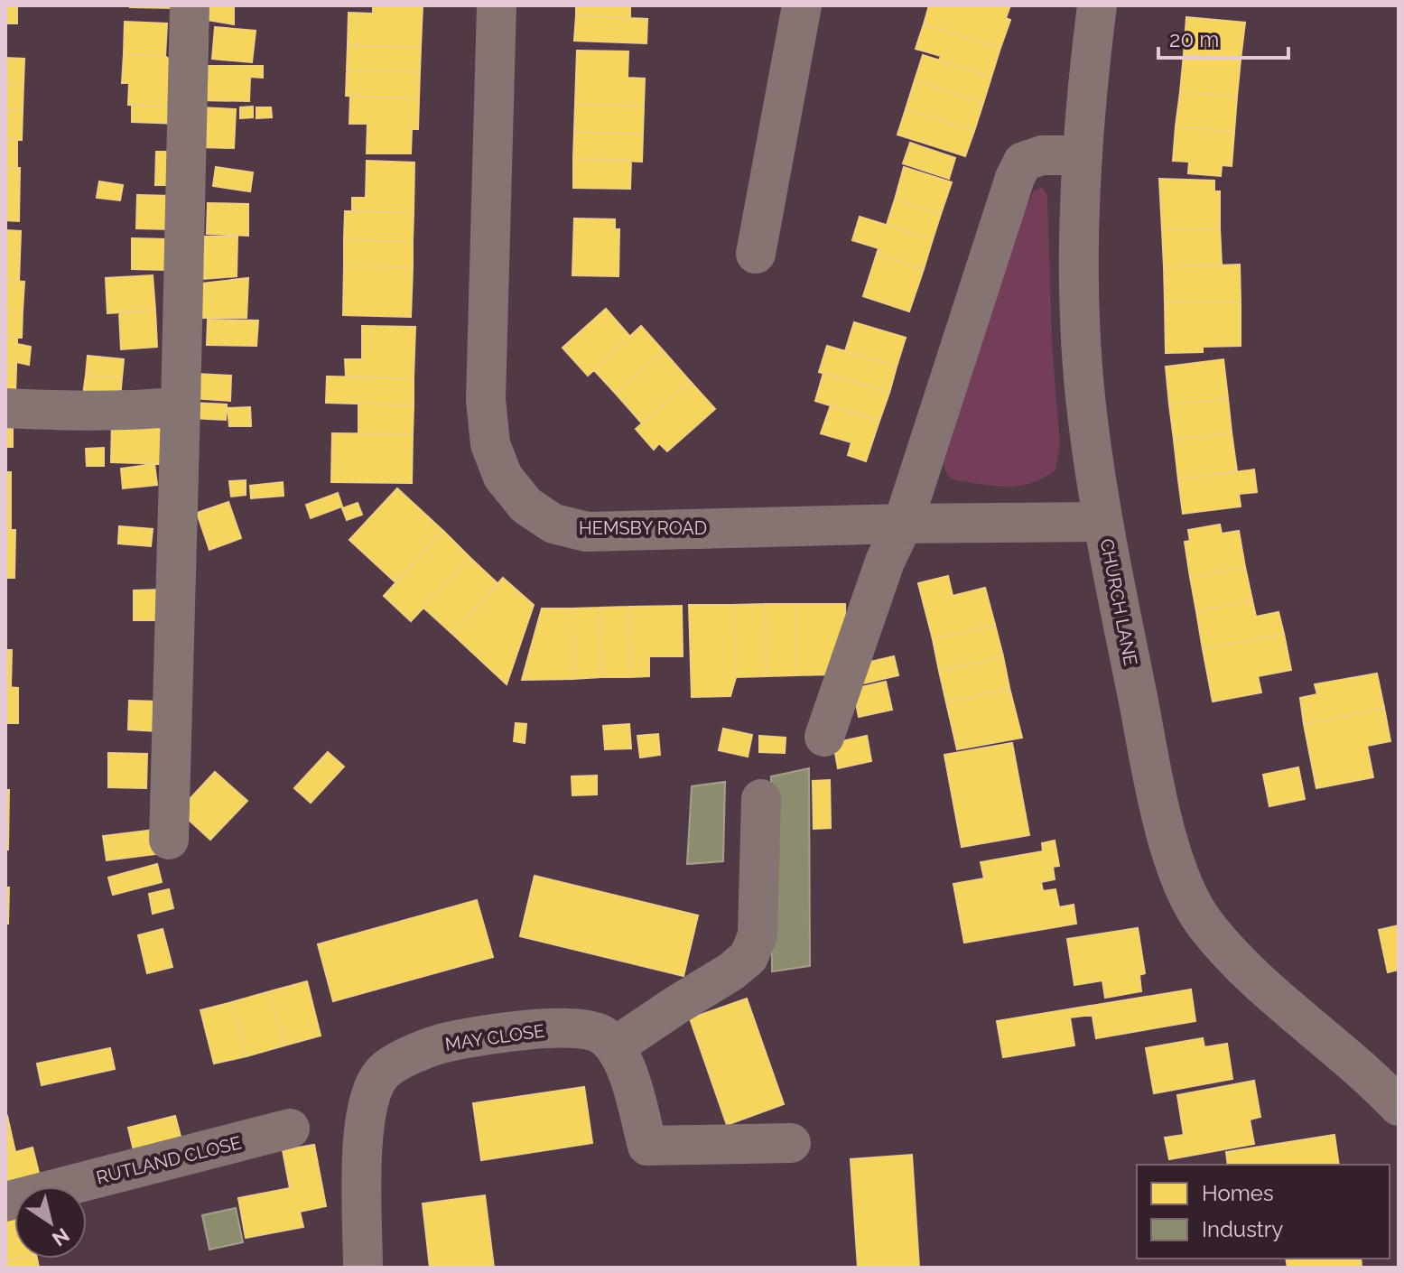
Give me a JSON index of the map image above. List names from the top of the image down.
{
  "streets": {
    "street": [
      "HEMSBY ROAD",
      "CHURCH LANE",
      "MAY CLOSE",
      "RUTLAND CLOSE"
    ]
  },
  "crossings": [
    ["HEMSBY ROAD", "CHURCH LANE"]
  ],
  "legend": ["Homes", "Industry"],
  "scale_bar": "20 m",
  "north": "bottom right"
}
